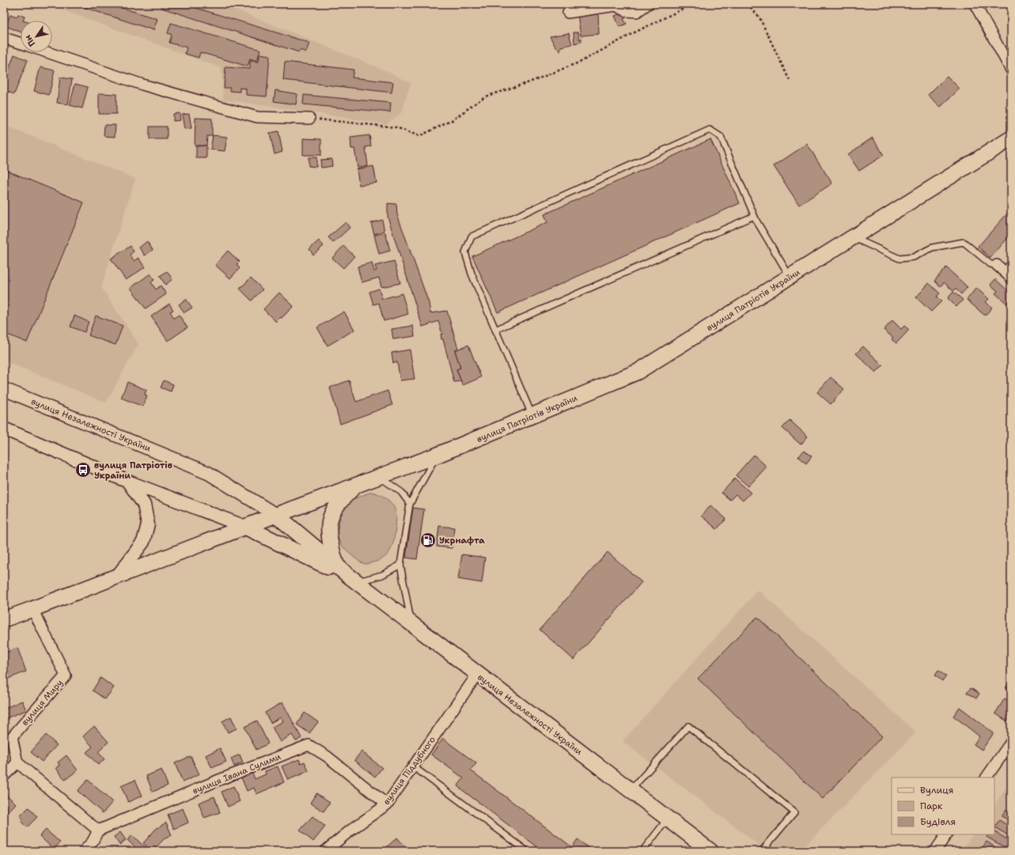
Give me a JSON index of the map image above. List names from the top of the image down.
{
  "streets": {
    "main road": ["вулиця Патріотів України", "вулиця Незалежності України"],
    "street": ["вулиця Миру", "вулиця Піддубного", "вулиця Івана Сулими"]
  },
  "crossings": [
    ["вулиця Патріотів України", "вулиця Незалежності України"],
    ["вулиця Патріотів України", "вулиця Миру"],
    ["вулиця Незалежності України", "вулиця Піддубного"],
    ["вулиця Піддубного", "вулиця Івана Сулими"]
  ],
  "places": {
    "bus stop": ["вулиця Патріотів України"],
    "fuel station": ["Укрнафта"]
  },
  "legend": ["Вулиця", "Парк", "Будівля"],
  "north": "bottom left"
}
